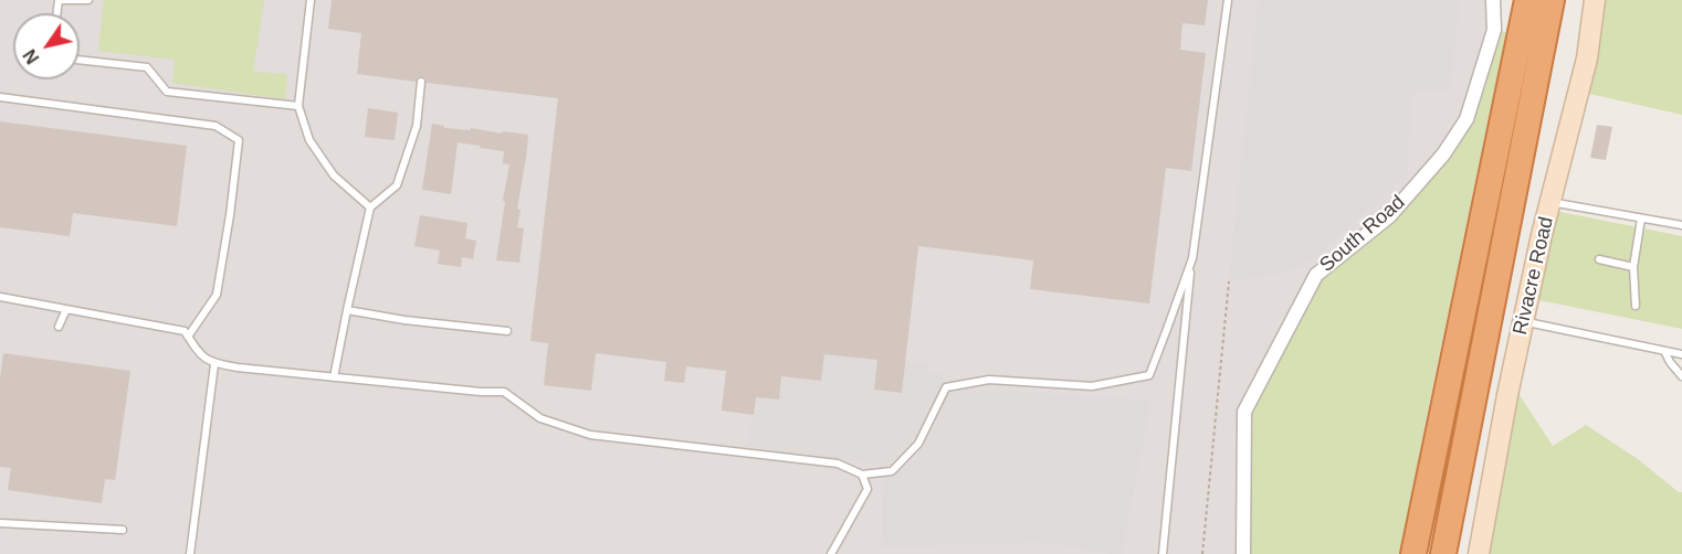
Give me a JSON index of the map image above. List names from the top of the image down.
{
  "streets": {
    "main road": ["Rivacre Road"],
    "street": ["South Road"]
  },
  "north": "bottom left"
}
